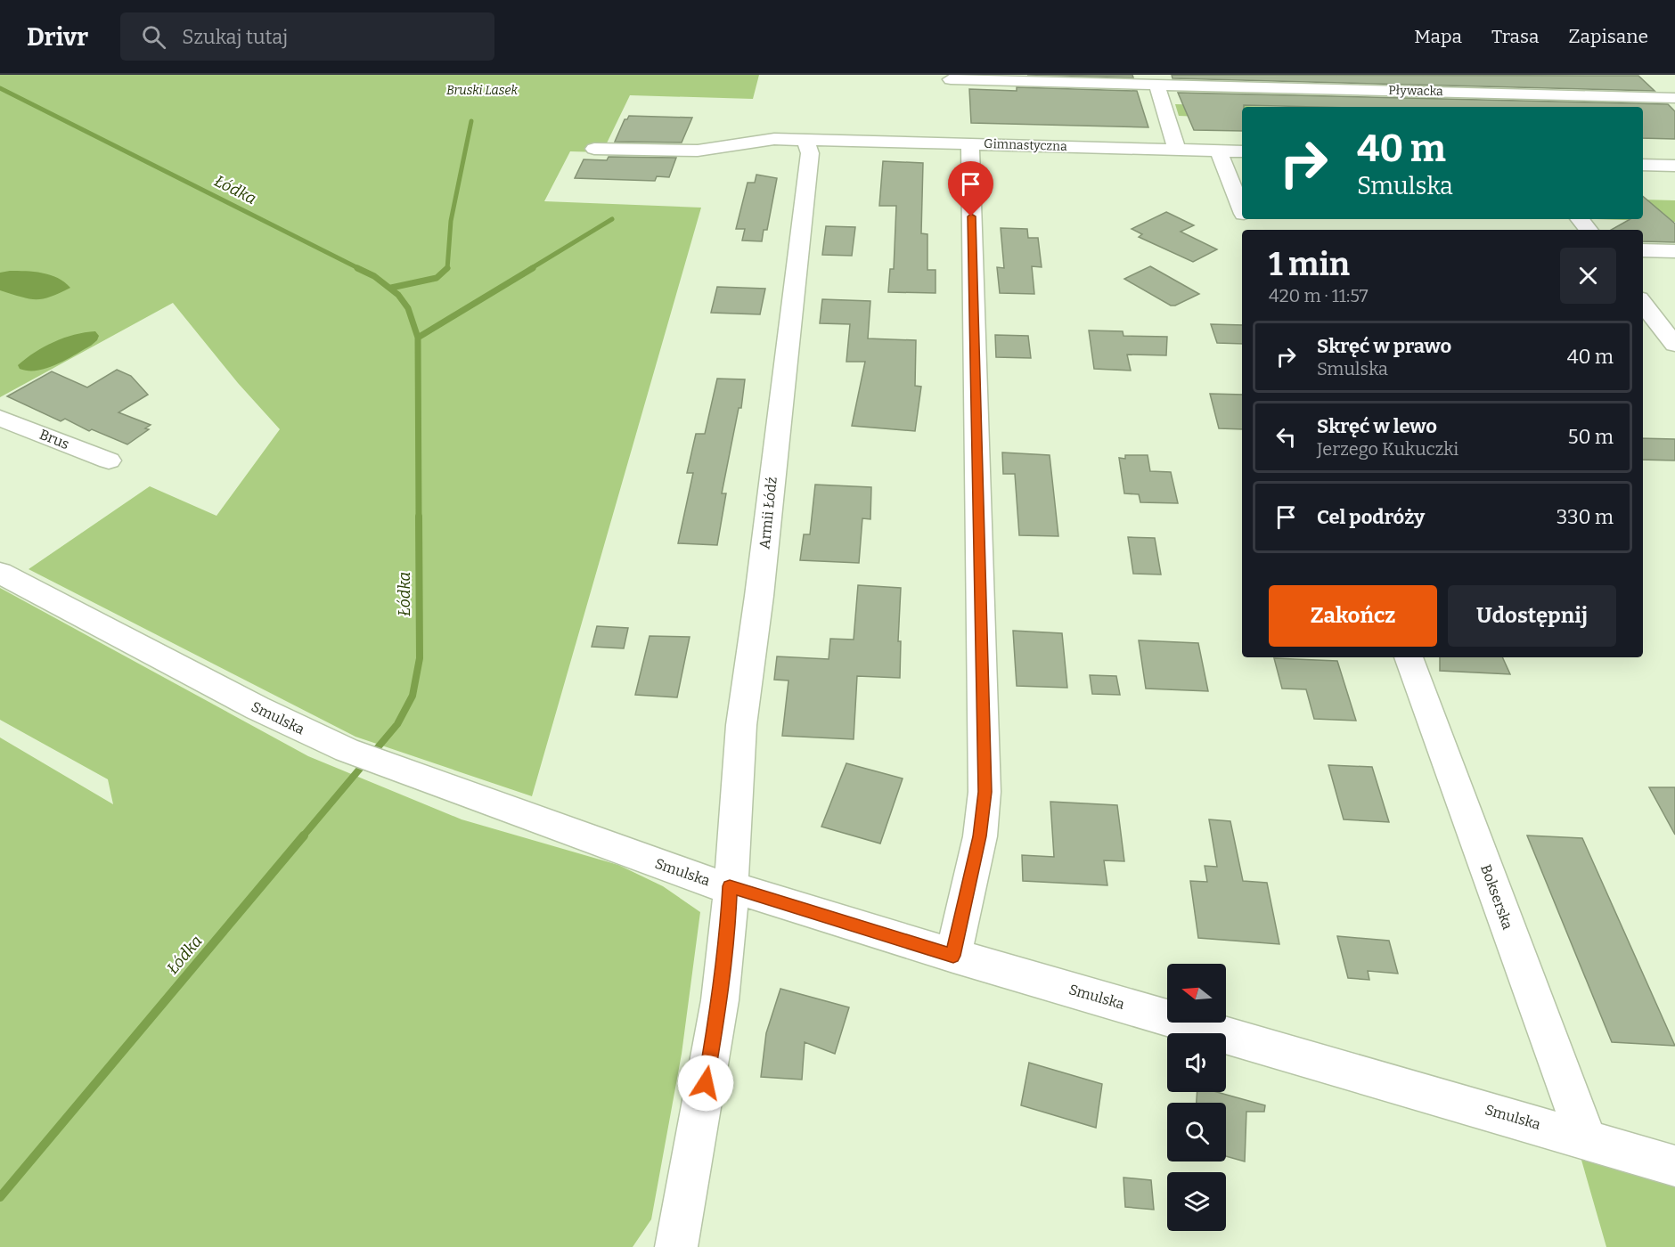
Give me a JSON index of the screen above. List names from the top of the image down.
{
  "streets": {
    "street": [
      "Pływacka",
      "Gimnastyczna",
      "Brus",
      "Armii Łódź",
      "Smulska",
      "Bokserska"
    ]
  },
  "crossings": [
    ["Gimnastyczna", "Armii Łódź"],
    ["Armii Łódź", "Smulska"],
    ["Smulska", "Bokserska"]
  ],
  "water": ["Łódka"],
  "parks": ["Bruski Lasek"],
  "north": "left",
  "page": {
    "header": "Drivr",
    "search": "Szukaj tutaj",
    "nav": ["Mapa", "Trasa", "Zapisane"],
    "turn": ["40 m", "Smulska"],
    "heading": ["1 min", "420 m · 11:57"],
    "list": [
      {
        "name": "Skręć w prawo",
        "note": "Smulska",
        "value": "40 m"
      },
      {
        "name": "Skręć w lewo",
        "note": "Jerzego Kukuczki",
        "value": "50 m"
      },
      {
        "name": "Cel podróży",
        "value": "330 m"
      }
    ],
    "buttons": ["Zakończ", "Udostępnij"]
  }
}
